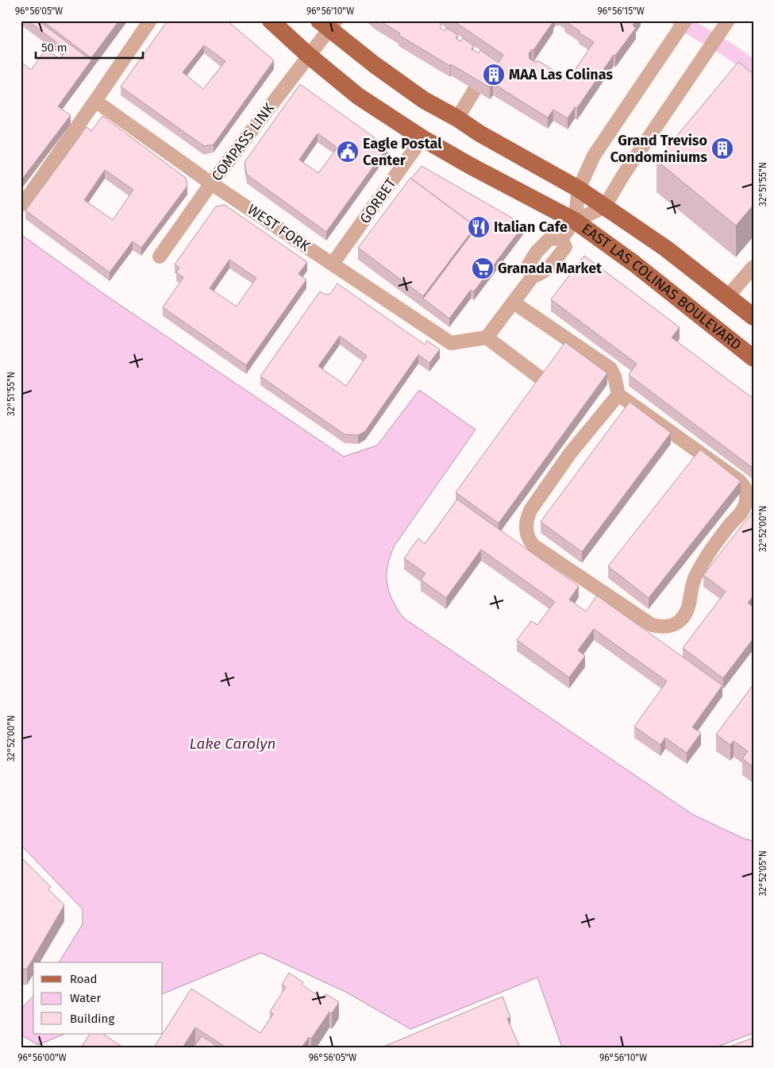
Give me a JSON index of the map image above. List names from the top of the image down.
{
  "streets": {
    "main road": ["EAST LAS COLINAS BOULEVARD"],
    "street": ["COMPASS LINK", "GORBET", "WEST FORK"]
  },
  "crossings": [
    ["COMPASS LINK", "WEST FORK"],
    ["COMPASS LINK", "EAST LAS COLINAS BOULEVARD"],
    ["GORBET", "WEST FORK"],
    ["GORBET", "EAST LAS COLINAS BOULEVARD"]
  ],
  "water": ["Lake Carolyn"],
  "places": {
    "building": ["MAA Las Colinas", "Grand Treviso Condominiums"],
    "public building": ["Eagle Postal Center"],
    "restaurant": ["Italian Cafe"],
    "supermarket": ["Granada Market"]
  },
  "legend": ["Road", "Water", "Building"],
  "scale_bar": "50 m",
  "coordinates": [
    "96°56'05\"W",
    "96°56'10\"W",
    "96°56'15\"W",
    "32°51'55\"N",
    "32°52'00\"N",
    "32°52'05\"N",
    "96°56'00\"W"
  ]
}
